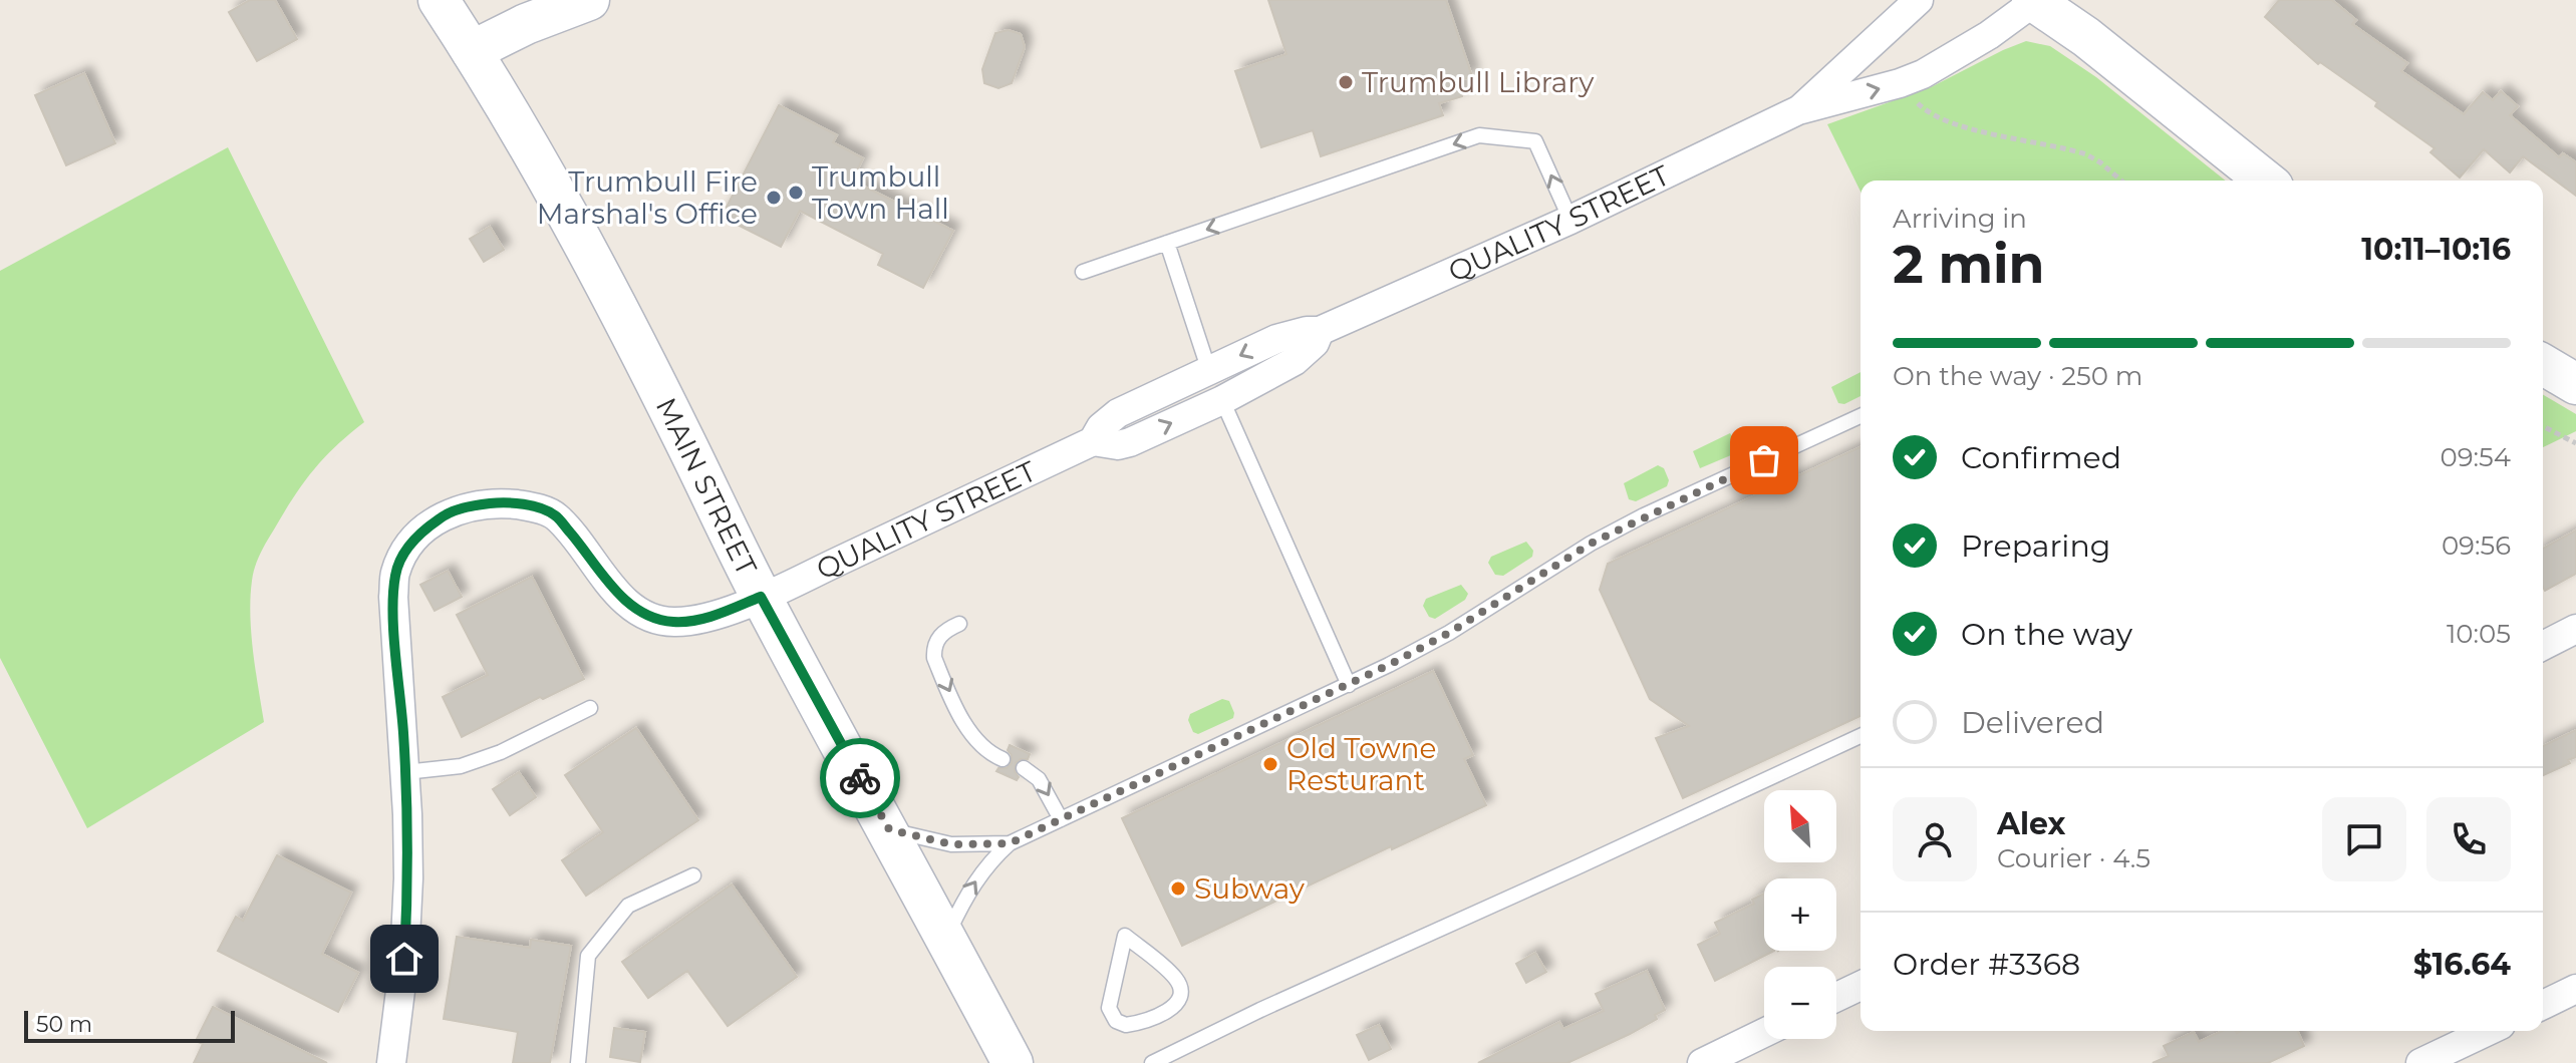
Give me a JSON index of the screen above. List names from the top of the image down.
{
  "streets": {
    "main road": ["MAIN STREET"],
    "street": ["QUALITY STREET"]
  },
  "crossings": [
    ["QUALITY STREET", "MAIN STREET"]
  ],
  "places": [
    "Trumbull Library",
    "Trumbull Town Hall",
    "Trumbull Fire Marshal's Office",
    "Old Towne Resturant",
    "Subway"
  ],
  "scale_bar": "50 m",
  "north": "top left",
  "page": {
    "heading": ["2 min", "Arriving in", "10:11–10:16"],
    "panel": [
      "Alex",
      "Courier · 4.5",
      "Order #3368",
      "$16.64"
    ],
    "bar": "On the way · 250 m",
    "list": [
      ["Confirmed", "09:54"],
      ["Preparing", "09:56"],
      ["On the way", "10:05"],
      "Delivered"
    ],
    "map_buttons": ["+", "−"],
    "scale": "50 m"
  }
}
